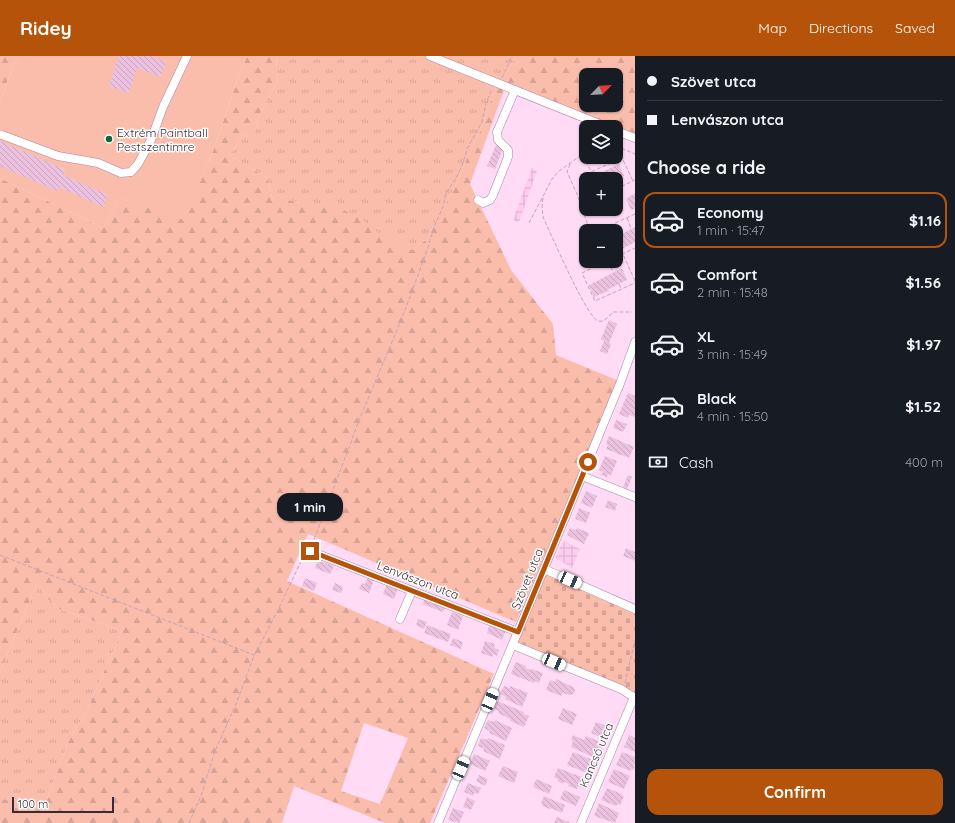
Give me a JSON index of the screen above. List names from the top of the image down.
{
  "streets": {
    "street": ["Szövet utca", "Lenvászon utca", "Kancsó utca"]
  },
  "crossings": [
    ["Szövet utca", "Lenvászon utca"]
  ],
  "places": ["Extrém Paintball Pestszentimre"],
  "scale_bar": "100 m",
  "north": "top right",
  "page": {
    "header": "Ridey",
    "nav": ["Map", "Directions", "Saved"],
    "banner": ["Szövet utca", "Lenvászon utca"],
    "map_buttons": ["+", "−"],
    "heading": "Choose a ride",
    "list": [
      {
        "name": "Economy",
        "note": "1 min · 15:47",
        "value": "$1.16"
      },
      {
        "name": "Comfort",
        "note": "2 min · 15:48",
        "value": "$1.56"
      },
      {
        "name": "XL",
        "note": "3 min · 15:49",
        "value": "$1.97"
      },
      {
        "name": "Black",
        "note": "4 min · 15:50",
        "value": "$1.52"
      }
    ],
    "pay": ["Cash", "400 m"],
    "bubble": "1 min",
    "buttons": "Confirm",
    "scale": "100 m"
  }
}
